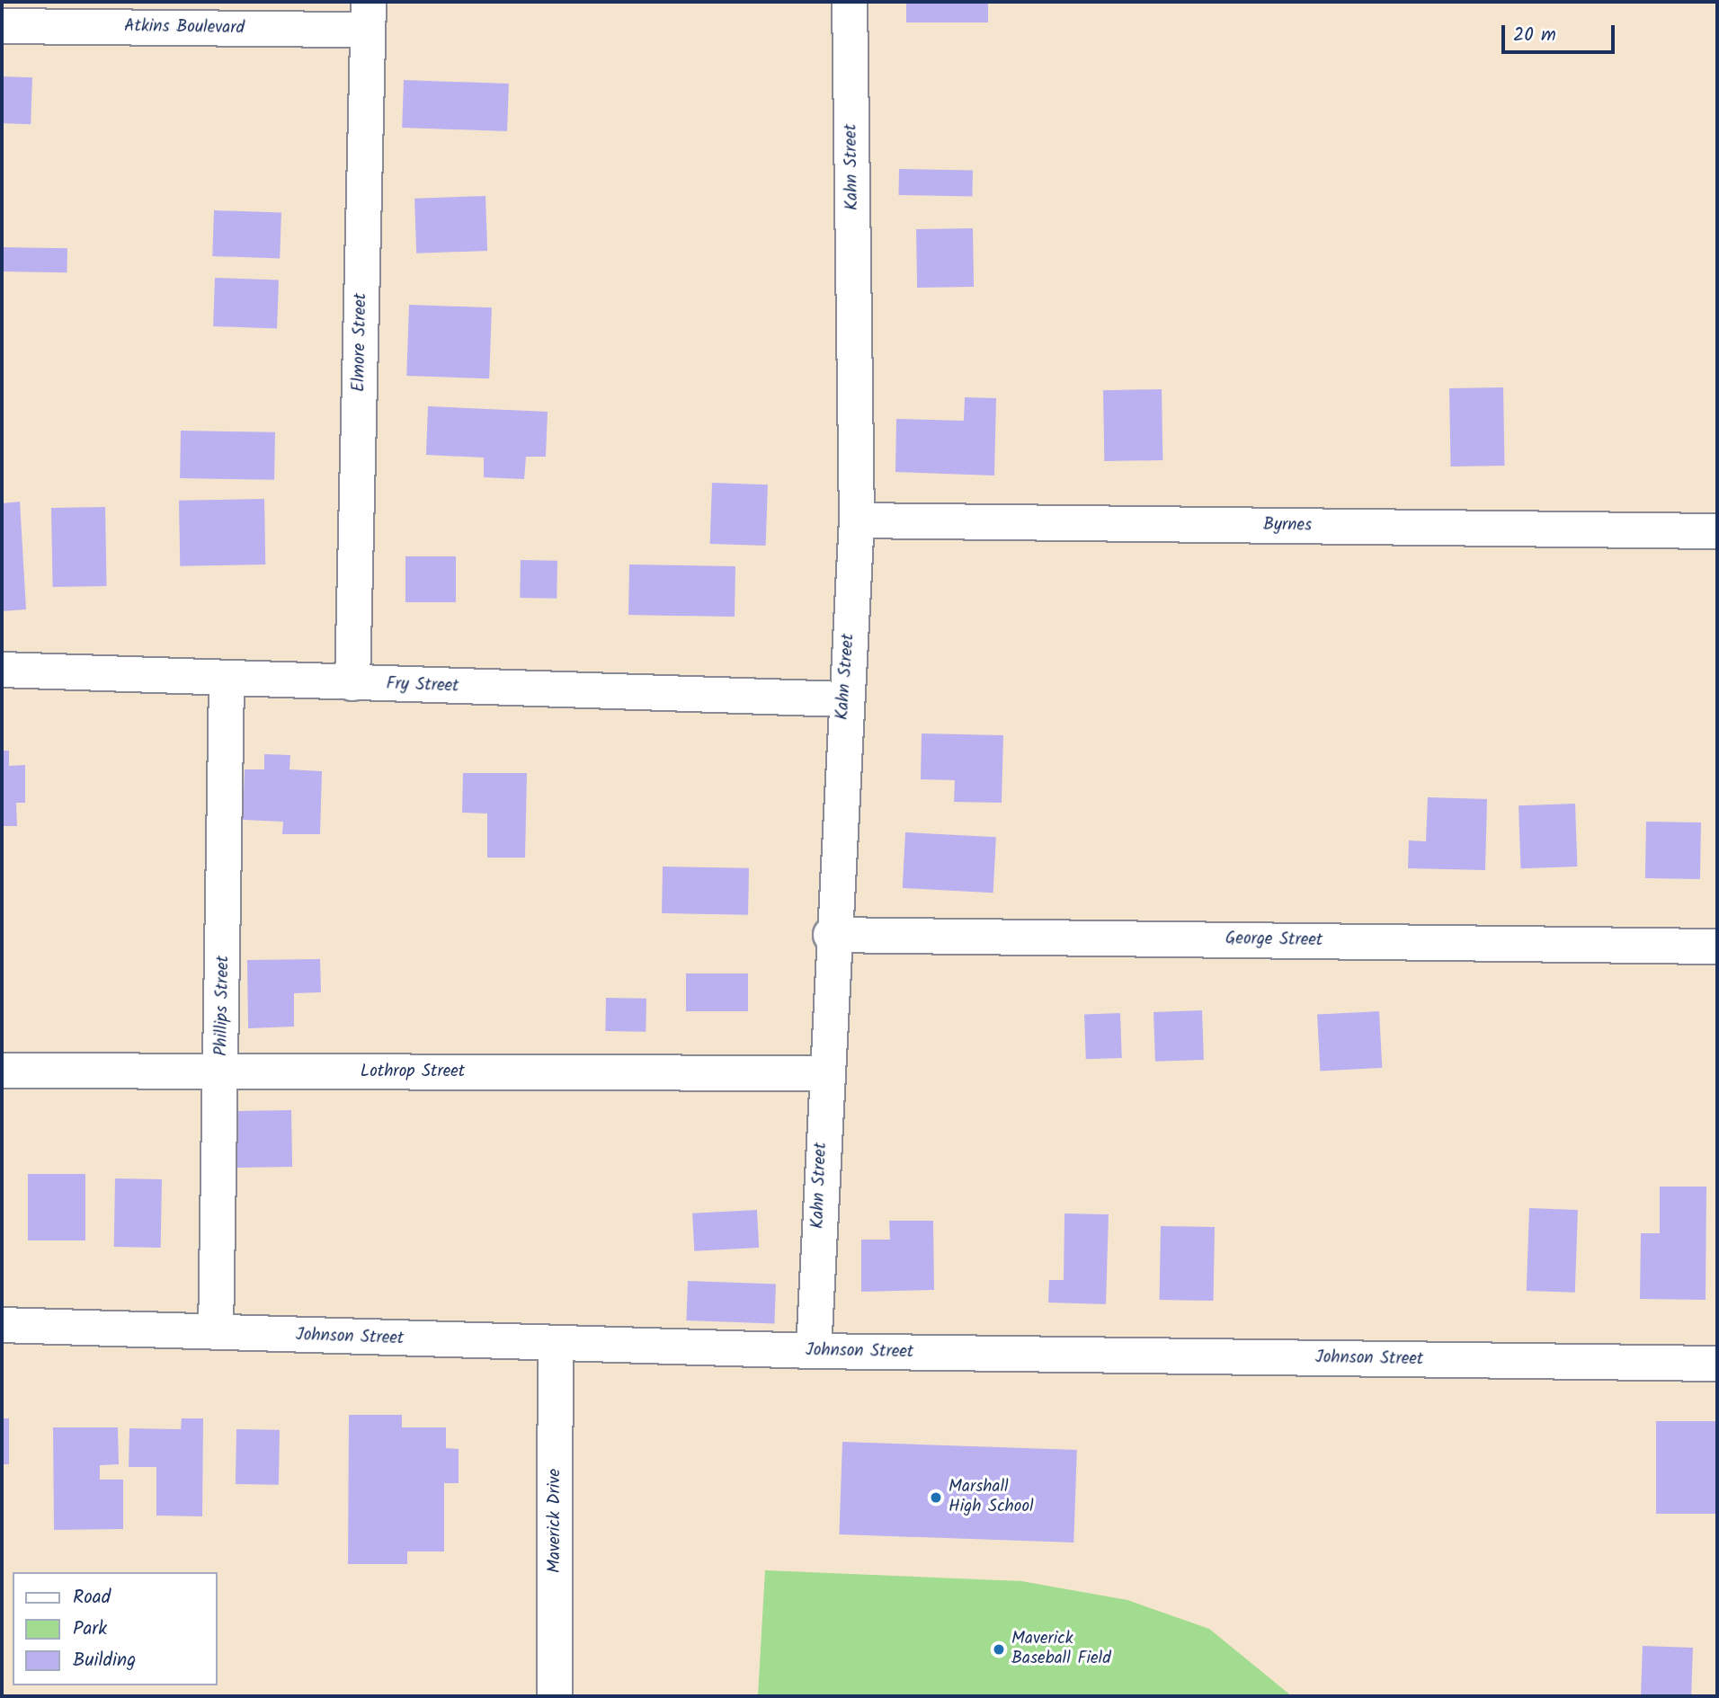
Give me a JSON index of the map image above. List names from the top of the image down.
{
  "streets": {
    "street": [
      "Atkins Boulevard",
      "Kahn Street",
      "Elmore Street",
      "Byrnes",
      "Fry Street",
      "George Street",
      "Phillips Street",
      "Lothrop Street",
      "Johnson Street",
      "Maverick Drive"
    ]
  },
  "crossings": [
    ["Atkins Boulevard", "Elmore Street"],
    ["Kahn Street", "Byrnes"],
    ["Kahn Street", "Fry Street"],
    ["Kahn Street", "George Street"],
    ["Kahn Street", "Lothrop Street"],
    ["Kahn Street", "Johnson Street"],
    ["Elmore Street", "Fry Street"],
    ["Fry Street", "Phillips Street"],
    ["Phillips Street", "Lothrop Street"],
    ["Phillips Street", "Johnson Street"],
    ["Johnson Street", "Maverick Drive"]
  ],
  "places": ["Marshall High School", "Maverick Baseball Field"],
  "legend": ["Road", "Park", "Building"],
  "scale_bar": "20 m"
}
